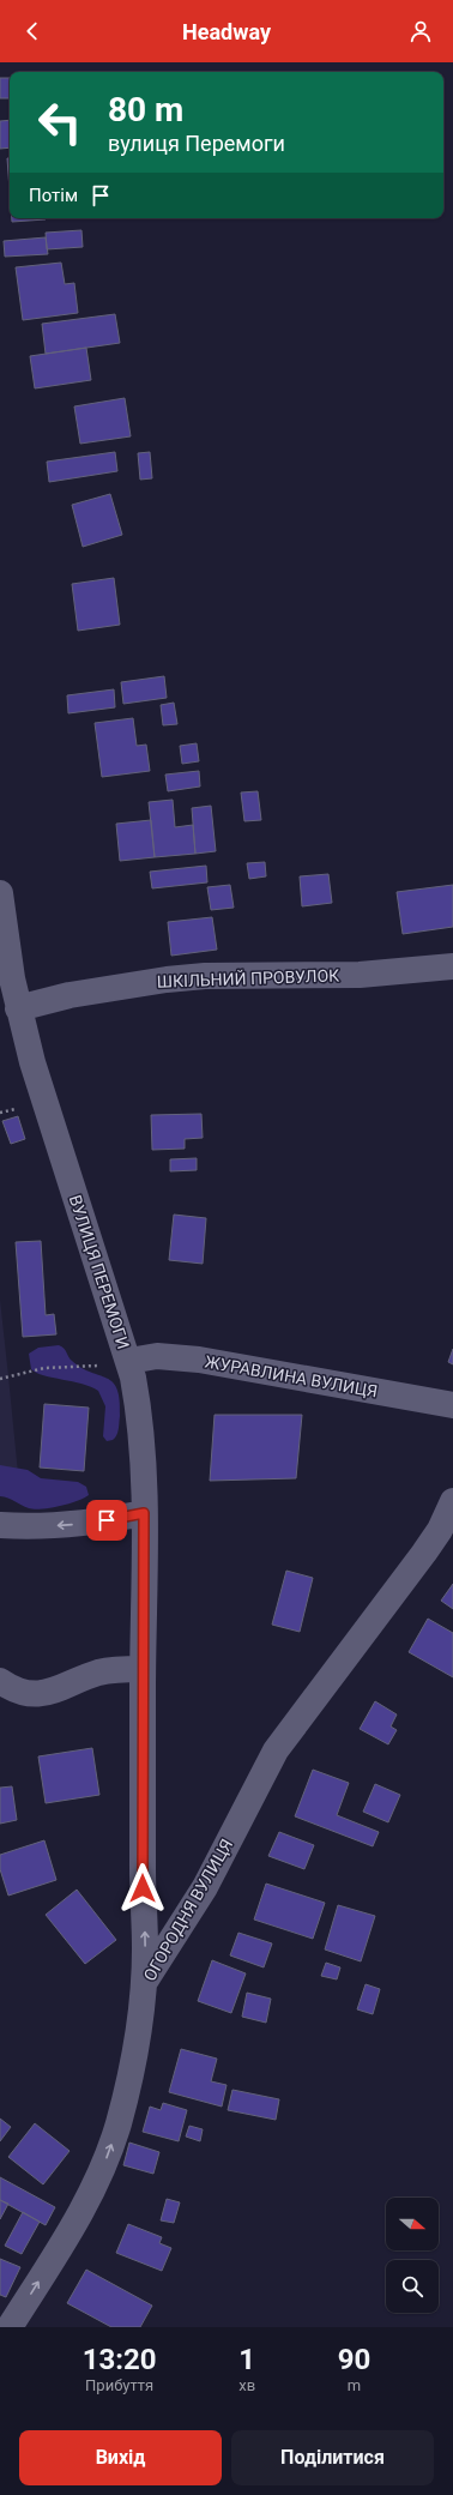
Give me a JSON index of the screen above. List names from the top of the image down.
{
  "streets": {
    "street": [
      "ШКІЛЬНИЙ ПРОВУЛОК",
      "ВУЛИЦЯ ПЕРЕМОГИ",
      "ЖУРАВЛИНА ВУЛИЦЯ",
      "ОГОРОДНЯ ВУЛИЦЯ"
    ]
  },
  "crossings": [
    ["ШКІЛЬНИЙ ПРОВУЛОК", "ВУЛИЦЯ ПЕРЕМОГИ"],
    ["ВУЛИЦЯ ПЕРЕМОГИ", "ЖУРАВЛИНА ВУЛИЦЯ"],
    ["ВУЛИЦЯ ПЕРЕМОГИ", "ОГОРОДНЯ ВУЛИЦЯ"]
  ],
  "one_way": ["ОГОРОДНЯ ВУЛИЦЯ"],
  "north": "right",
  "page": {
    "header": "Headway",
    "turn": ["80 m", "вулиця Перемоги"],
    "then": "Потім",
    "eta": [
      "13:20",
      "Прибуття",
      "1",
      "хв",
      "90",
      "m"
    ],
    "buttons": ["Вихід", "Поділитися"]
  }
}
